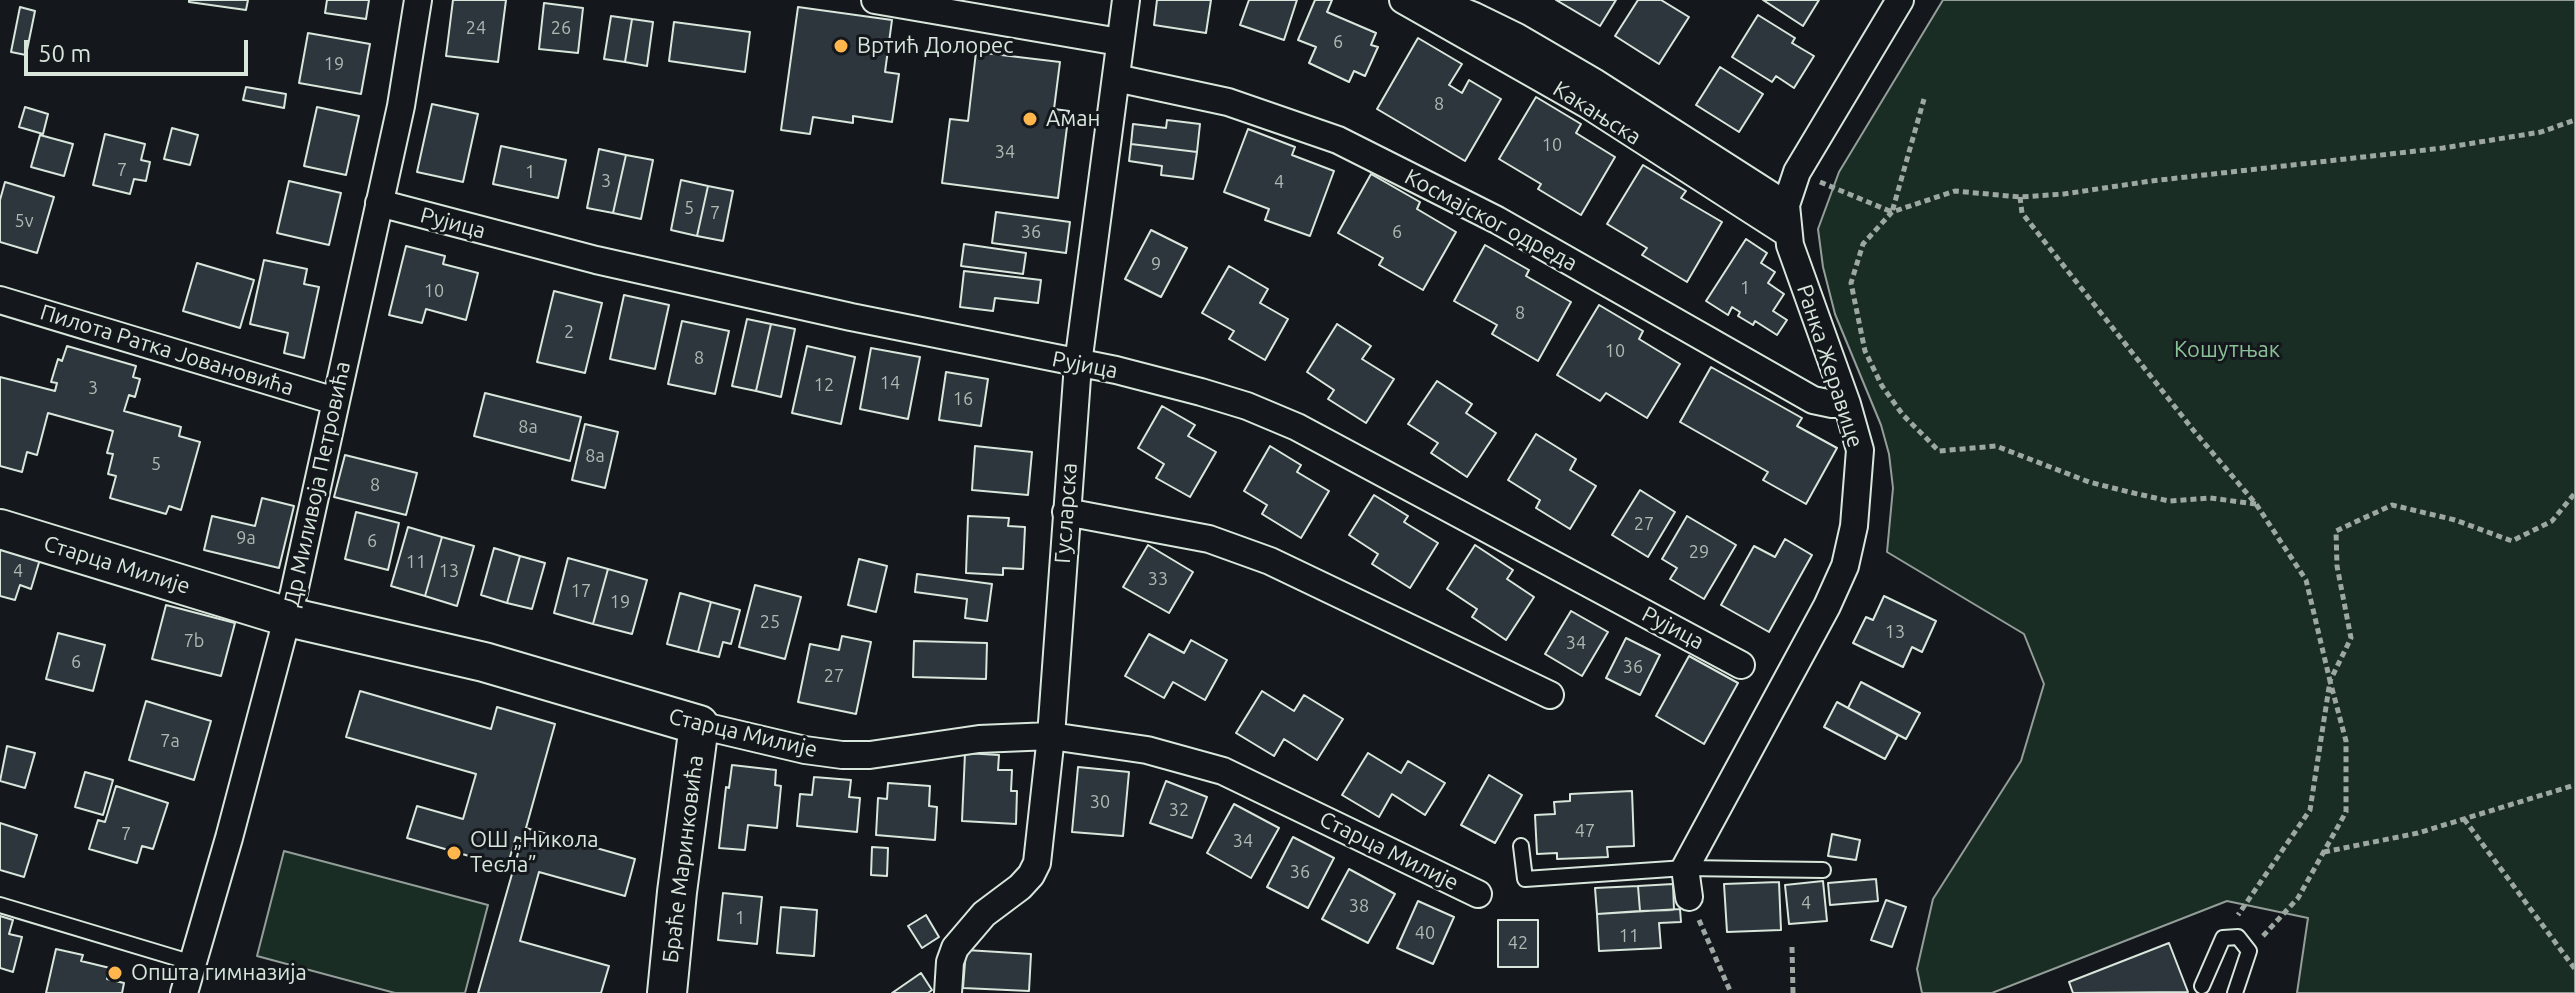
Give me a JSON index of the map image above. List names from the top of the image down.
{
  "streets": {
    "street": [
      "Какањска",
      "Космајског одреда",
      "Рујица",
      "Пилота Ратка Јовановића",
      "Ранка Жеравице",
      "Др Миливоја Петровића",
      "Гусларска",
      "Старца Милије",
      "Браће Маринковића"
    ]
  },
  "crossings": [
    ["Какањска", "Ранка Жеравице"],
    ["Космајског одреда", "Ранка Жеравице"],
    ["Космајског одреда", "Гусларска"],
    ["Рујица", "Др Миливоја Петровића"],
    ["Рујица", "Гусларска"],
    ["Пилота Ратка Јовановића", "Др Миливоја Петровића"],
    ["Др Миливоја Петровића", "Старца Милије"],
    ["Гусларска", "Старца Милије"],
    ["Старца Милије", "Браће Маринковића"]
  ],
  "parks": ["Кошутњак"],
  "places": [
    "Вртић Долорес",
    "Аман",
    "ОШ „Никола Тесла”",
    "Општа гимназија"
  ],
  "house_numbers": [
    "24",
    "26",
    "6",
    "19",
    "8",
    "10",
    "34",
    "7",
    "1",
    "3",
    "4",
    "5",
    "7",
    "5v",
    "36",
    "6",
    "9",
    "1",
    "10",
    "8",
    "2",
    "10",
    "8",
    "14",
    "12",
    "3",
    "16",
    "8a",
    "8a",
    "5",
    "8",
    "27",
    "9a",
    "6",
    "29",
    "11",
    "4",
    "13",
    "33",
    "17",
    "19",
    "25",
    "13",
    "7b",
    "34",
    "6",
    "36",
    "27",
    "7a",
    "30",
    "32",
    "47",
    "7",
    "34",
    "36",
    "4",
    "38",
    "1",
    "40",
    "11",
    "42"
  ],
  "scale_bar": "50 m"
}
